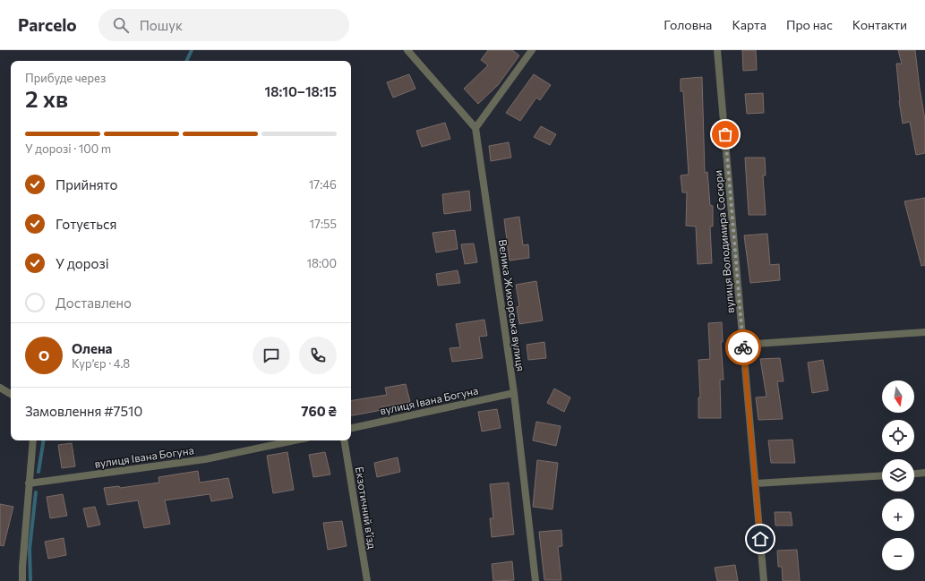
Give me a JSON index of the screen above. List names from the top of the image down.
{
  "streets": {
    "street": [
      "вулиця Володимира Сосюри",
      "Велика Жихорська вулиця",
      "вулиця Івана Богуна",
      "Екзотичний в'їзд"
    ]
  },
  "crossings": [
    ["Велика Жихорська вулиця", "вулиця Івана Богуна"]
  ],
  "north": "bottom",
  "page": {
    "header": "Parcelo",
    "search": "Пошук",
    "nav": [
      "Головна",
      "Карта",
      "Про нас",
      "Контакти"
    ],
    "heading": ["2 хв", "Прибуде через", "18:10–18:15"],
    "panel": [
      "Олена",
      "Кур’єр · 4.8",
      "Замовлення #7510",
      "760 ₴"
    ],
    "bar": "У дорозі · 100 m",
    "list": [
      ["Прийнято", "17:46"],
      ["Готується", "17:55"],
      ["У дорозі", "18:00"],
      "Доставлено"
    ],
    "round": "О",
    "map_buttons": ["+", "−"]
  }
}
